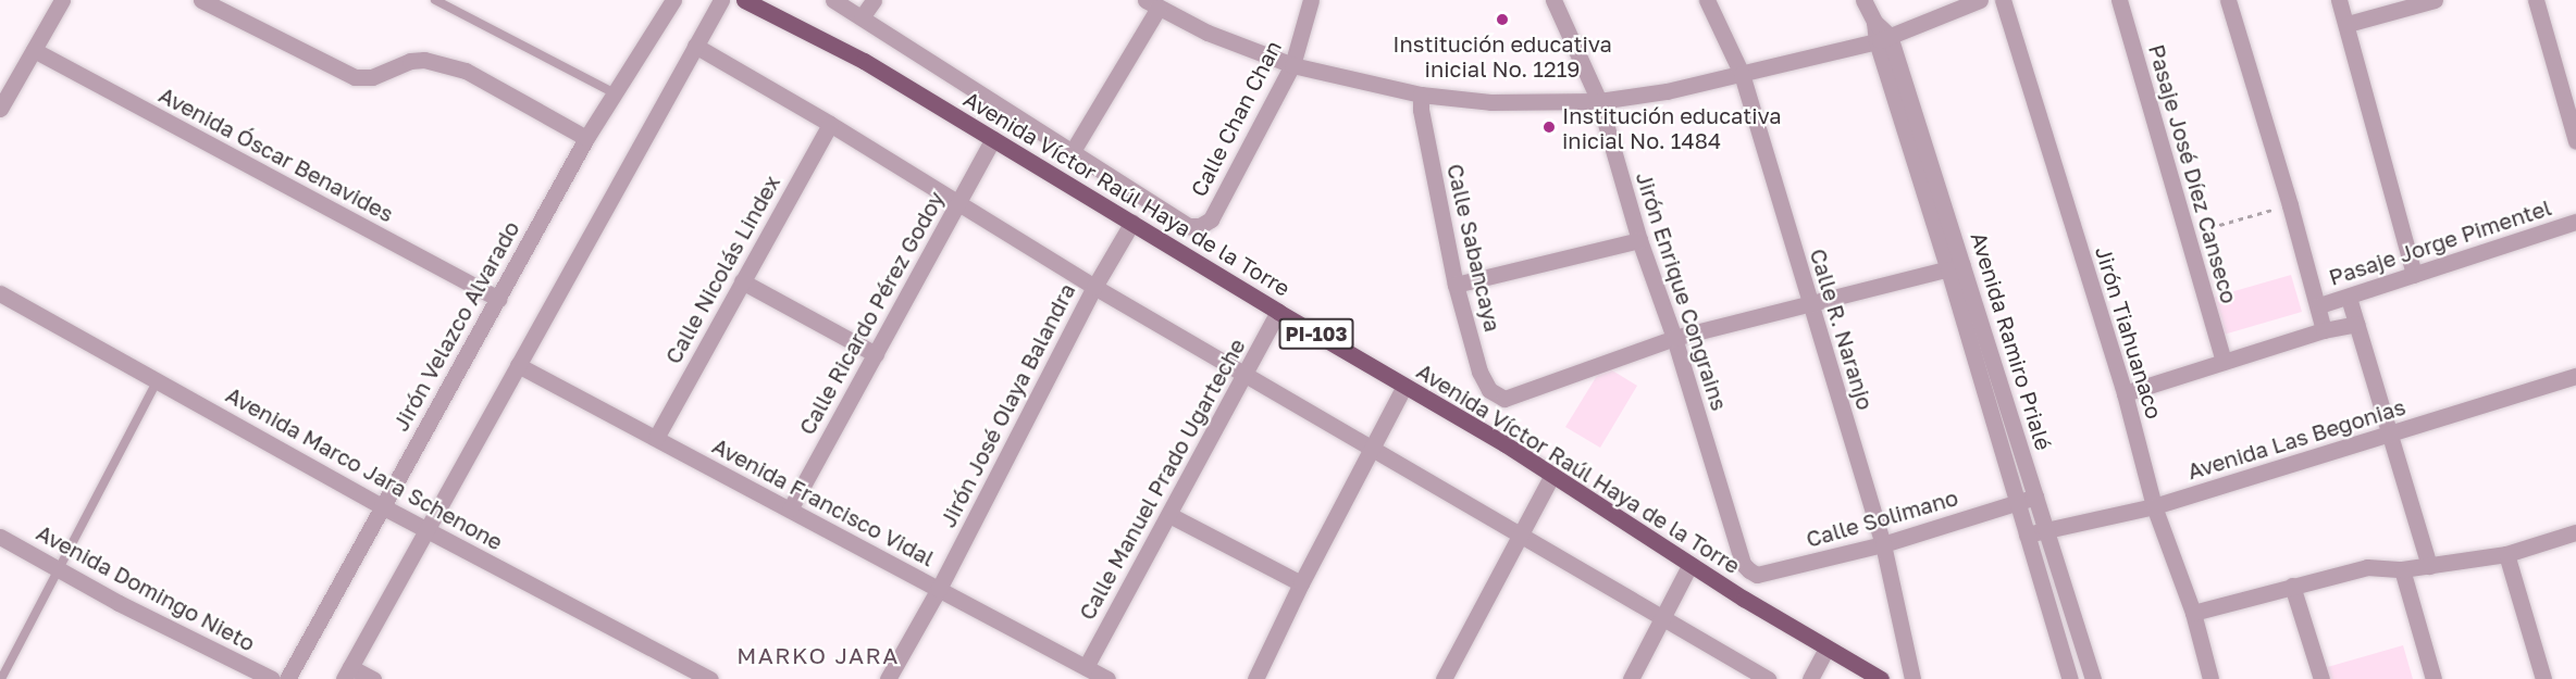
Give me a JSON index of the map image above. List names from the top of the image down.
{
  "streets": {
    "main road": ["Avenida Víctor Raúl Haya de la Torre", "PI-103"],
    "street": [
      "Calle Chan Chan",
      "Avenida Óscar Benavides",
      "Pasaje José Díez Canseco",
      "Pasaje Jorge Pimentel",
      "Calle Sabancaya",
      "Calle Nicolás Lindex",
      "Jirón Enrique Congrains",
      "Calle Ricardo Pérez Godoy",
      "Jirón Velazco Alvarado",
      "Calle R. Naranjo",
      "Jirón Tiahuanaco",
      "Avenida Ramiro Prialé",
      "Jirón José Olaya Balandra",
      "Avenida Las Begonias",
      "Avenida Marco Jara Schenone",
      "Calle Manuel Prado Ugarteche",
      "Avenida Francisco Vidal",
      "Calle Solimano",
      "Avenida Domingo Nieto"
    ]
  },
  "crossings": [
    ["Avenida Óscar Benavides", "Jirón Velazco Alvarado"],
    ["Avenida Víctor Raúl Haya de la Torre", "Calle Ricardo Pérez Godoy"],
    ["Avenida Víctor Raúl Haya de la Torre", "Jirón José Olaya Balandra"],
    ["Avenida Víctor Raúl Haya de la Torre", "Calle Manuel Prado Ugarteche"],
    ["Calle Sabancaya", "Jirón Enrique Congrains"],
    ["Calle Nicolás Lindex", "Avenida Francisco Vidal"],
    ["Jirón Enrique Congrains", "Calle Solimano"],
    ["Calle Ricardo Pérez Godoy", "Avenida Francisco Vidal"],
    ["Jirón Velazco Alvarado", "Avenida Marco Jara Schenone"],
    ["Calle R. Naranjo", "Calle Solimano"],
    ["Jirón Tiahuanaco", "Avenida Las Begonias"],
    ["Avenida Ramiro Prialé", "Avenida Las Begonias"],
    ["Avenida Ramiro Prialé", "Calle Solimano"],
    ["Jirón José Olaya Balandra", "Avenida Francisco Vidal"],
    ["Calle Manuel Prado Ugarteche", "Avenida Francisco Vidal"]
  ],
  "districts": ["MARKO JARA"],
  "places": ["Institución educativa inicial No. 1219", "Institución educativa inicial No. 1484"]
}
